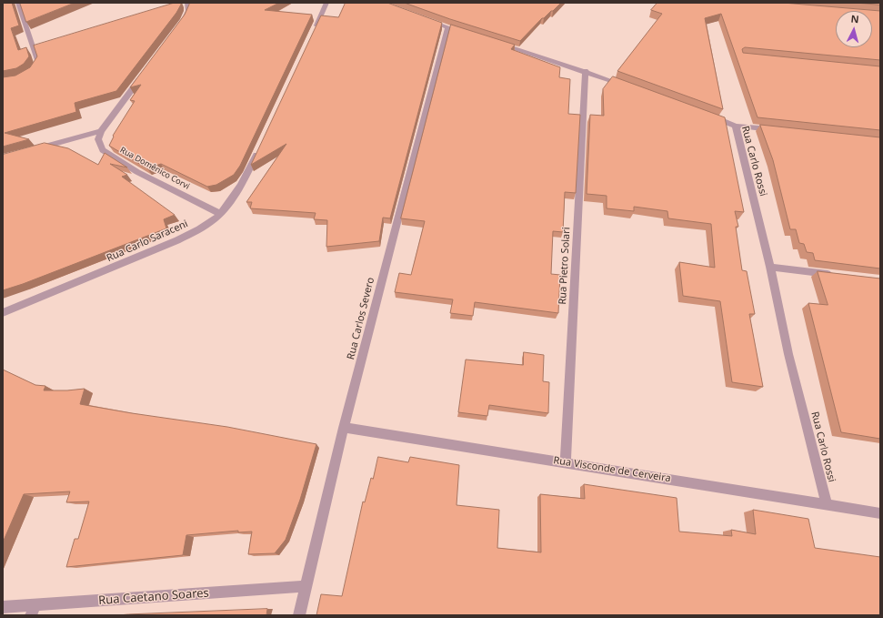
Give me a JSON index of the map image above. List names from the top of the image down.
{
  "streets": {
    "street": [
      "Rua Carlo Rossi",
      "Rua Domênico Corvi",
      "Rua Carlo Saraceni",
      "Rua Pietro Solari",
      "Rua Carlos Severo",
      "Rua Visconde de Cerveira",
      "Rua Caetano Soares"
    ]
  },
  "crossings": [
    ["Rua Carlo Rossi", "Rua Visconde de Cerveira"],
    ["Rua Domênico Corvi", "Rua Carlo Saraceni"],
    ["Rua Pietro Solari", "Rua Visconde de Cerveira"],
    ["Rua Carlos Severo", "Rua Visconde de Cerveira"],
    ["Rua Carlos Severo", "Rua Caetano Soares"]
  ],
  "north": "top"
}
